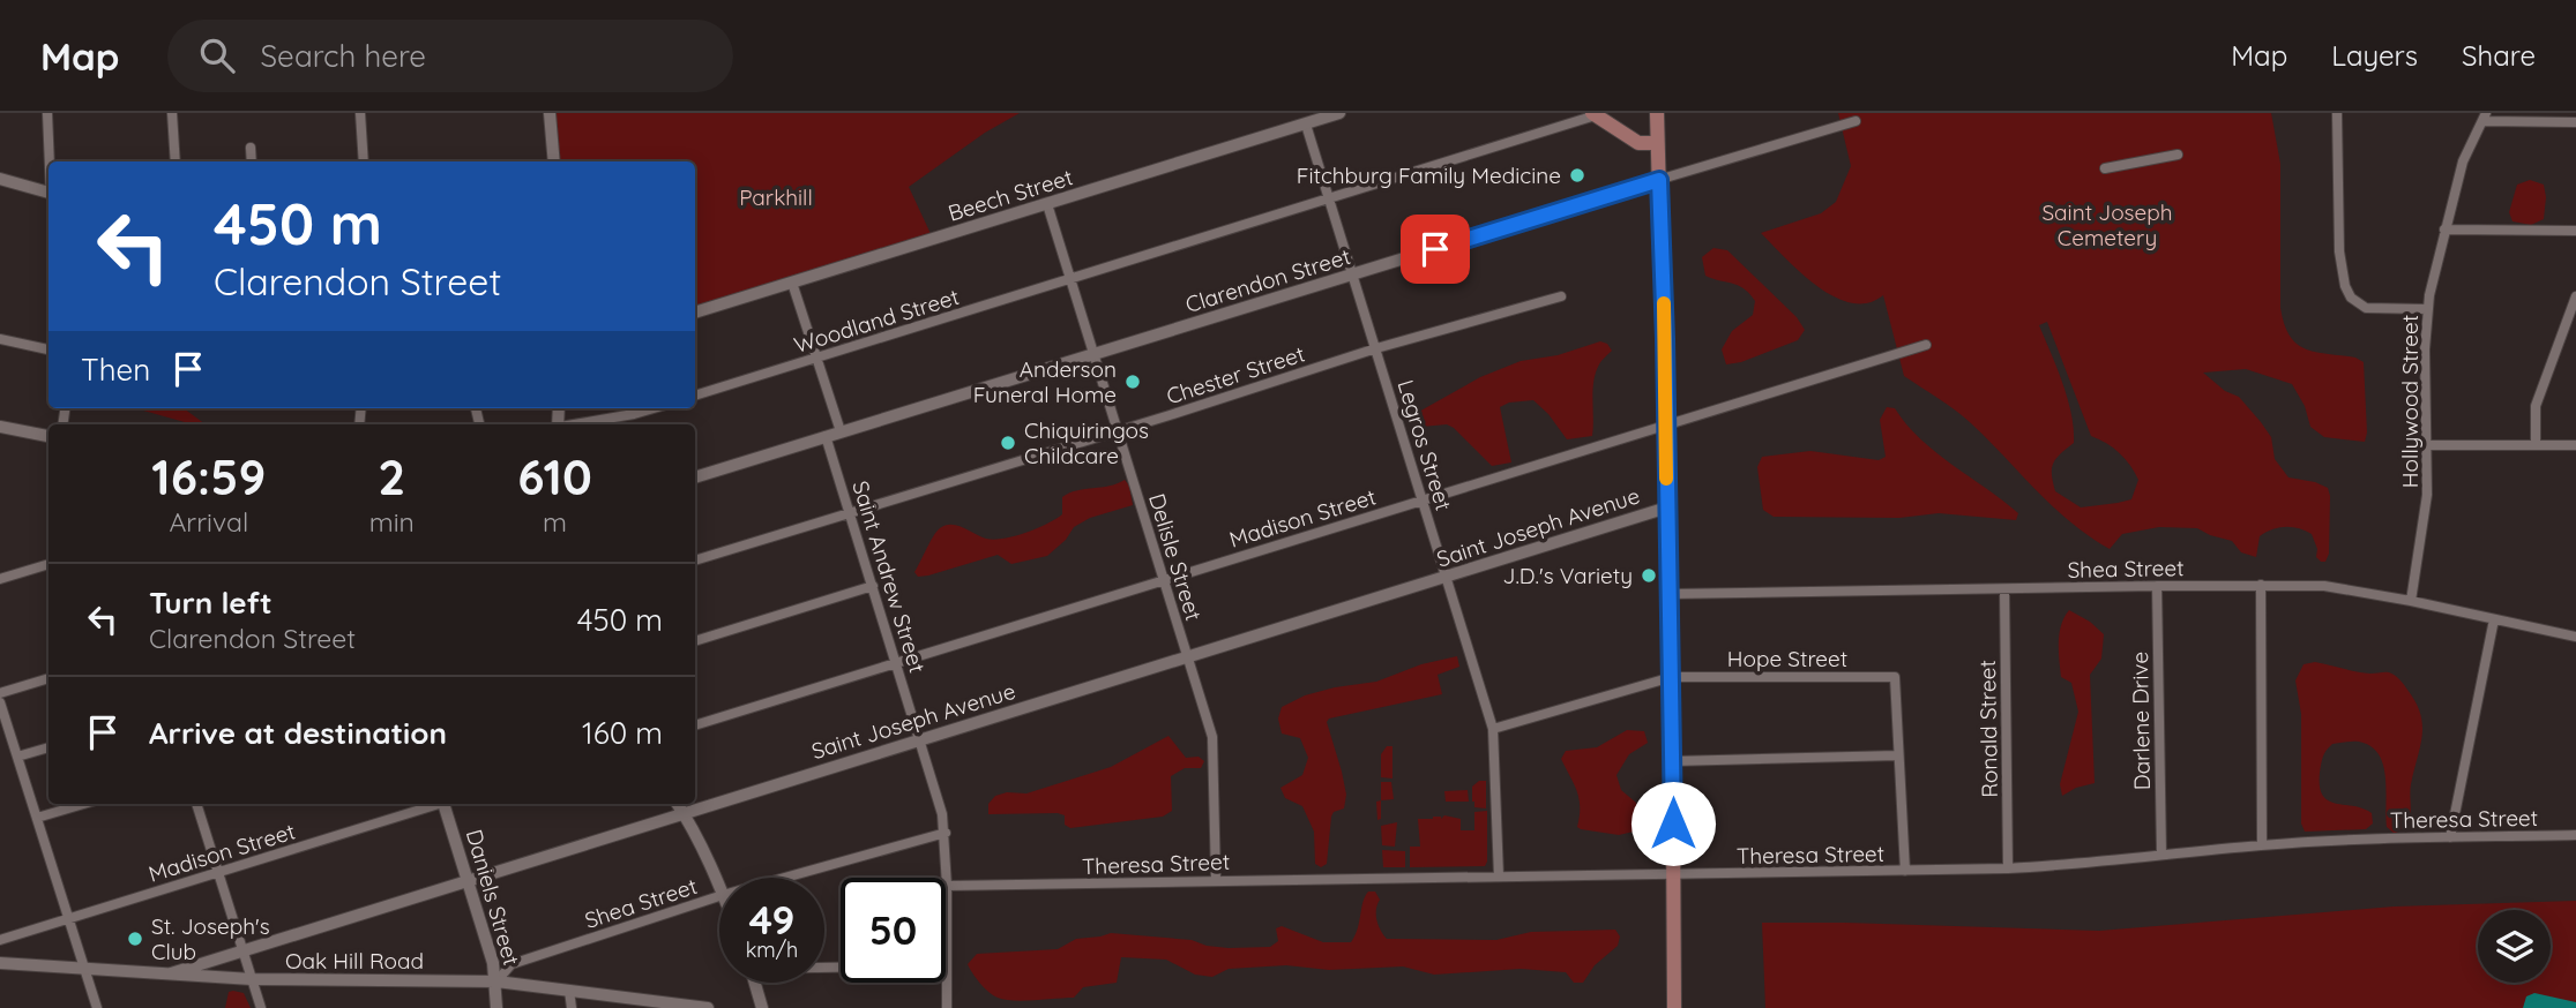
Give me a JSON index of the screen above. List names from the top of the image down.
{
  "streets": {
    "street": [
      "Beech Street",
      "Clarendon Street",
      "Woodland Street",
      "Chester Street",
      "Hollywood Street",
      "Legros Street",
      "Madison Street",
      "Saint Joseph Avenue",
      "Delisle Street",
      "Shea Street",
      "Saint Andrew Street",
      "Hope Street",
      "Darlene Drive",
      "Ronald Street",
      "Theresa Street",
      "Daniels Street",
      "Oak Hill Road"
    ]
  },
  "crossings": [
    ["Beech Street", "Legros Street"],
    ["Beech Street", "Delisle Street"],
    ["Clarendon Street", "Legros Street"],
    ["Clarendon Street", "Delisle Street"],
    ["Clarendon Street", "Saint Andrew Street"],
    ["Woodland Street", "Legros Street"],
    ["Woodland Street", "Delisle Street"],
    ["Chester Street", "Legros Street"],
    ["Chester Street", "Delisle Street"],
    ["Chester Street", "Saint Andrew Street"],
    ["Hollywood Street", "Shea Street"],
    ["Legros Street", "Madison Street"],
    ["Legros Street", "Saint Joseph Avenue"],
    ["Legros Street", "Hope Street"],
    ["Legros Street", "Theresa Street"],
    ["Madison Street", "Delisle Street"],
    ["Madison Street", "Saint Andrew Street"],
    ["Saint Joseph Avenue", "Delisle Street"],
    ["Saint Joseph Avenue", "Saint Andrew Street"],
    ["Saint Joseph Avenue", "Daniels Street"],
    ["Saint Joseph Avenue", "Oak Hill Road"],
    ["Delisle Street", "Theresa Street"],
    ["Shea Street", "Saint Andrew Street"],
    ["Shea Street", "Darlene Drive"],
    ["Shea Street", "Ronald Street"],
    ["Shea Street", "Daniels Street"],
    ["Shea Street", "Oak Hill Road"],
    ["Saint Andrew Street", "Theresa Street"],
    ["Hope Street", "Theresa Street"],
    ["Darlene Drive", "Theresa Street"],
    ["Ronald Street", "Theresa Street"],
    ["Daniels Street", "Oak Hill Road"]
  ],
  "parks": ["Parkhill", "Saint Joseph Cemetery"],
  "places": [
    "Fitchburg Family Medicine",
    "Anderson Funeral Home",
    "Chiquiringos Childcare",
    "J.D.'s Variety",
    "St. Joseph's Club"
  ],
  "page": {
    "header": "Map",
    "search": "Search here",
    "nav": ["Map", "Layers", "Share"],
    "turn": ["450 m", "Clarendon Street"],
    "then": "Then",
    "eta": [
      "16:59",
      "Arrival",
      "2",
      "min",
      "610",
      "m"
    ],
    "list": [
      {
        "name": "Turn left",
        "note": "Clarendon Street",
        "value": "450 m"
      },
      {
        "name": "Arrive at destination",
        "value": "160 m"
      }
    ],
    "speed": "49 km/h",
    "limit": "50"
  }
}
